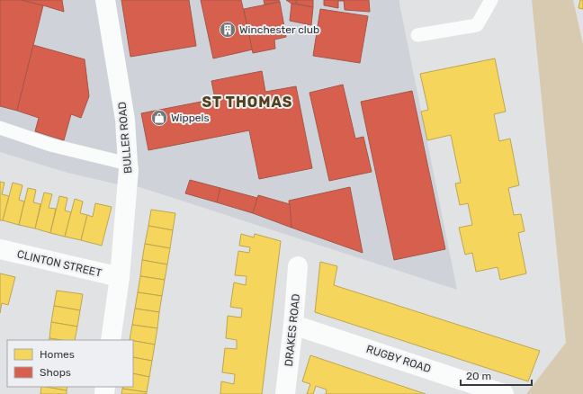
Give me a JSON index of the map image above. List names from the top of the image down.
{
  "streets": {
    "street": [
      "BULLER ROAD",
      "CLINTON STREET",
      "DRAKES ROAD",
      "RUGBY ROAD"
    ]
  },
  "crossings": [
    ["BULLER ROAD", "CLINTON STREET"],
    ["DRAKES ROAD", "RUGBY ROAD"]
  ],
  "districts": ["ST THOMAS"],
  "places": {
    "building": ["Winchester club"],
    "shop": ["Wippels"]
  },
  "legend": ["Homes", "Shops"],
  "scale_bar": "20 m"
}
